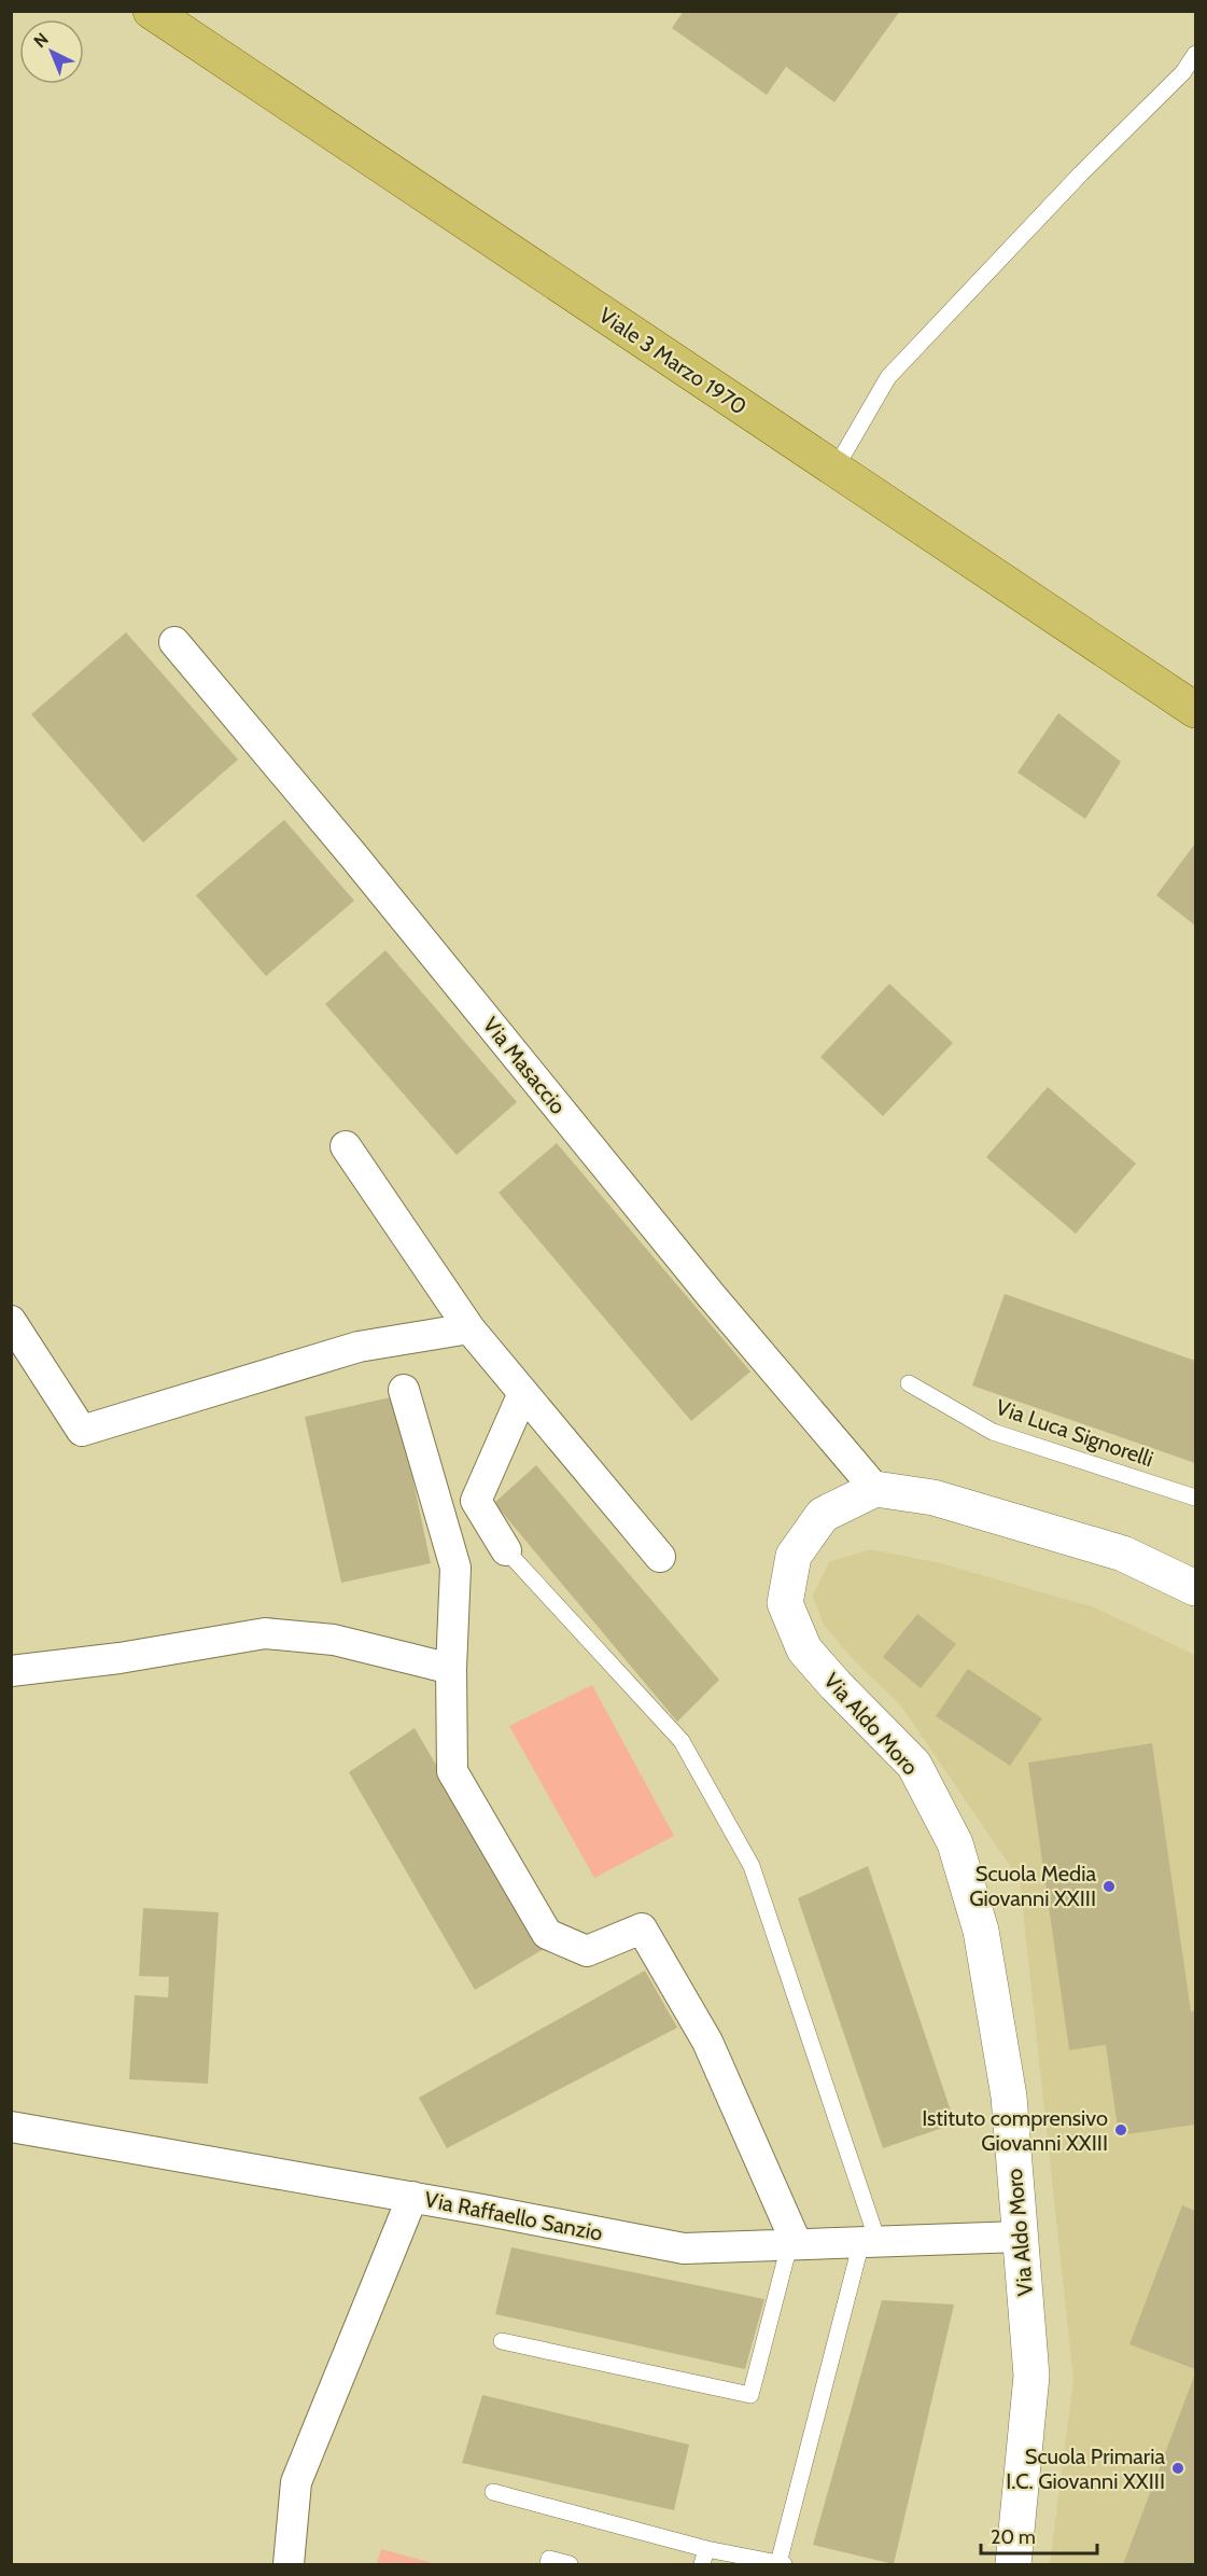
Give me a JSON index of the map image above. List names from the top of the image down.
{
  "streets": {
    "main road": ["Viale 3 Marzo 1970"],
    "street": ["Via Masaccio", "Via Aldo Moro", "Via Raffaello Sanzio"],
    "lane": ["Via Luca Signorelli"]
  },
  "crossings": [
    ["Via Masaccio", "Via Aldo Moro"],
    ["Via Aldo Moro", "Via Raffaello Sanzio"]
  ],
  "places": ["Scuola Media Giovanni XXIII", "Istituto comprensivo Giovanni XXIII", "Scuola Primaria I.C. Giovanni XXIII"],
  "scale_bar": "20 m",
  "north": "top left"
}
